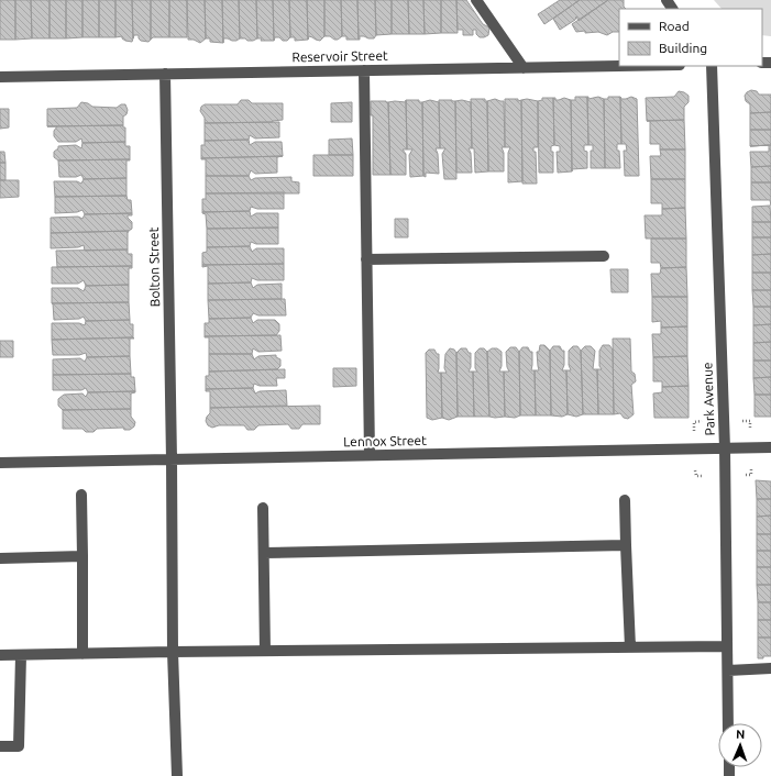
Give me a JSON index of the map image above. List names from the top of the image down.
{
  "streets": {
    "street": [
      "Reservoir Street",
      "Bolton Street",
      "Park Avenue",
      "Lennox Street"
    ]
  },
  "crossings": [
    ["Reservoir Street", "Bolton Street"],
    ["Bolton Street", "Lennox Street"],
    ["Park Avenue", "Lennox Street"]
  ],
  "legend": ["Road", "Building"],
  "north": "top"
}
